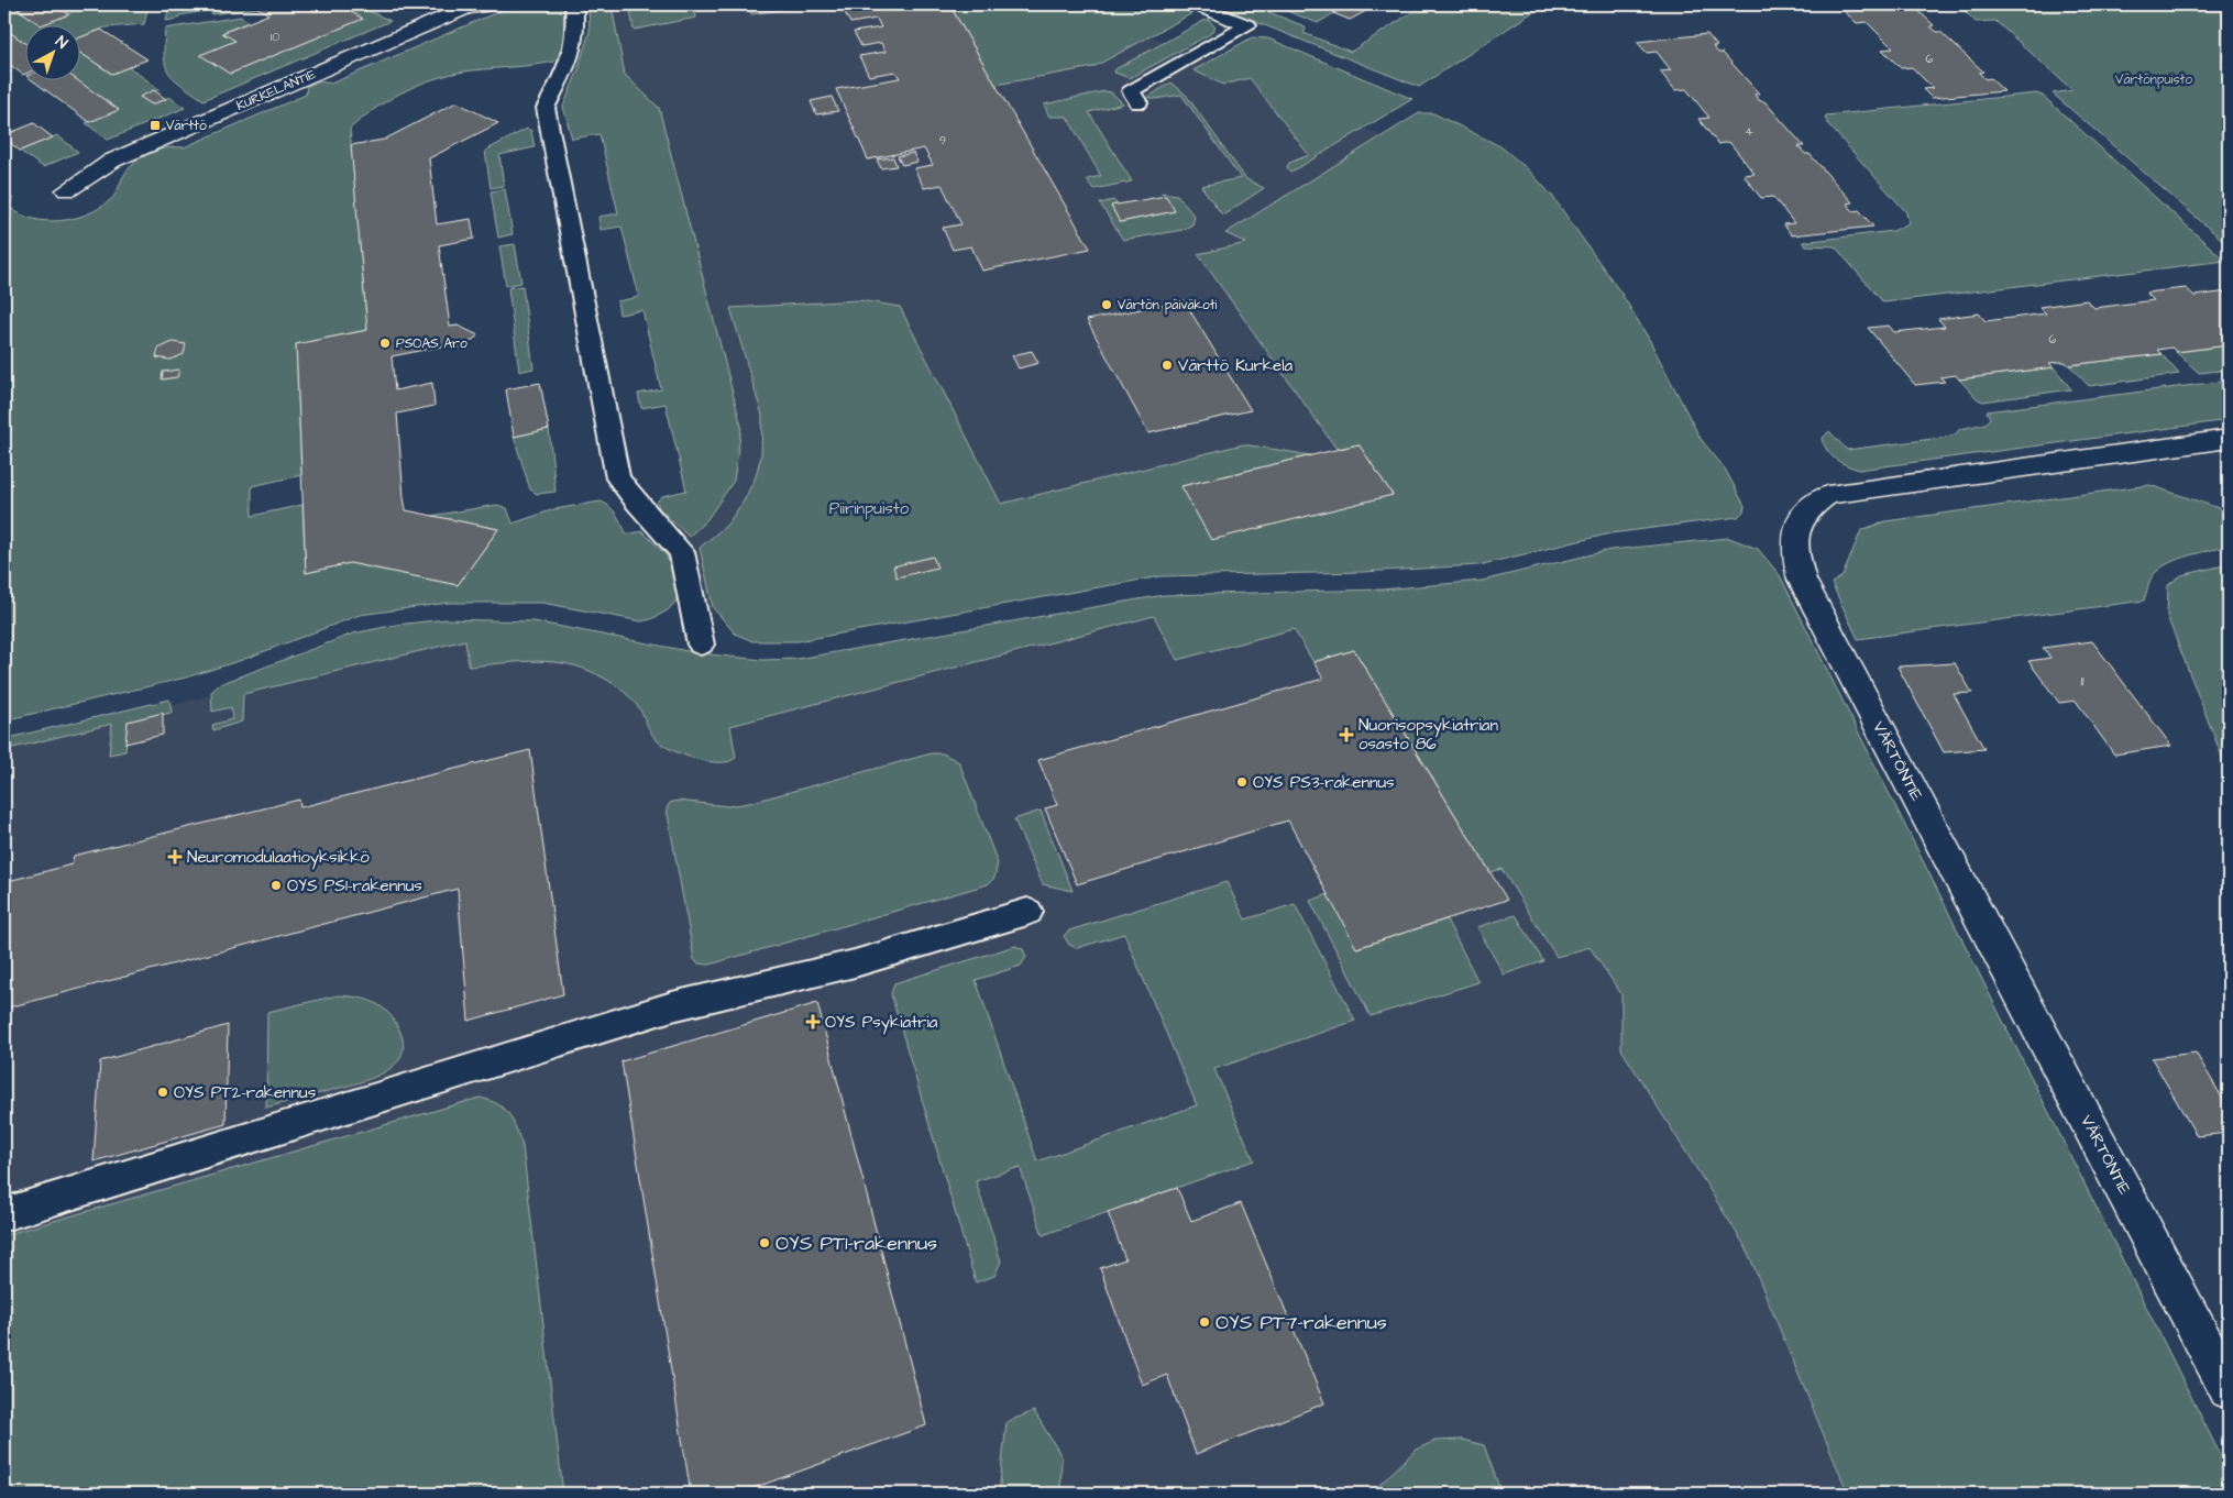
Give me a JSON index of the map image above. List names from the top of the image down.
{
  "streets": {
    "street": ["KURKELANTIE", "VÄRTÖNTIE"]
  },
  "parks": ["Värtönpuisto", "Piirinpuisto"],
  "places": {
    "transit": ["Värttö"],
    "other": [
      "Värtön päiväkoti",
      "PSOAS Aro",
      "Värttö Kurkela",
      "OYS PS3-rakennus",
      "OYS PS1-rakennus",
      "OYS PT2-rakennus",
      "OYS PT1-rakennus",
      "OYS PT7-rakennus"
    ],
    "health": ["Nuorisopsykiatrian osasto 86", "Neuromodulaatioyksikkö", "OYS Psykiatria"]
  },
  "house_numbers": [
    "10",
    "6",
    "4",
    "9",
    "6",
    "11"
  ],
  "north": "top right"
}
